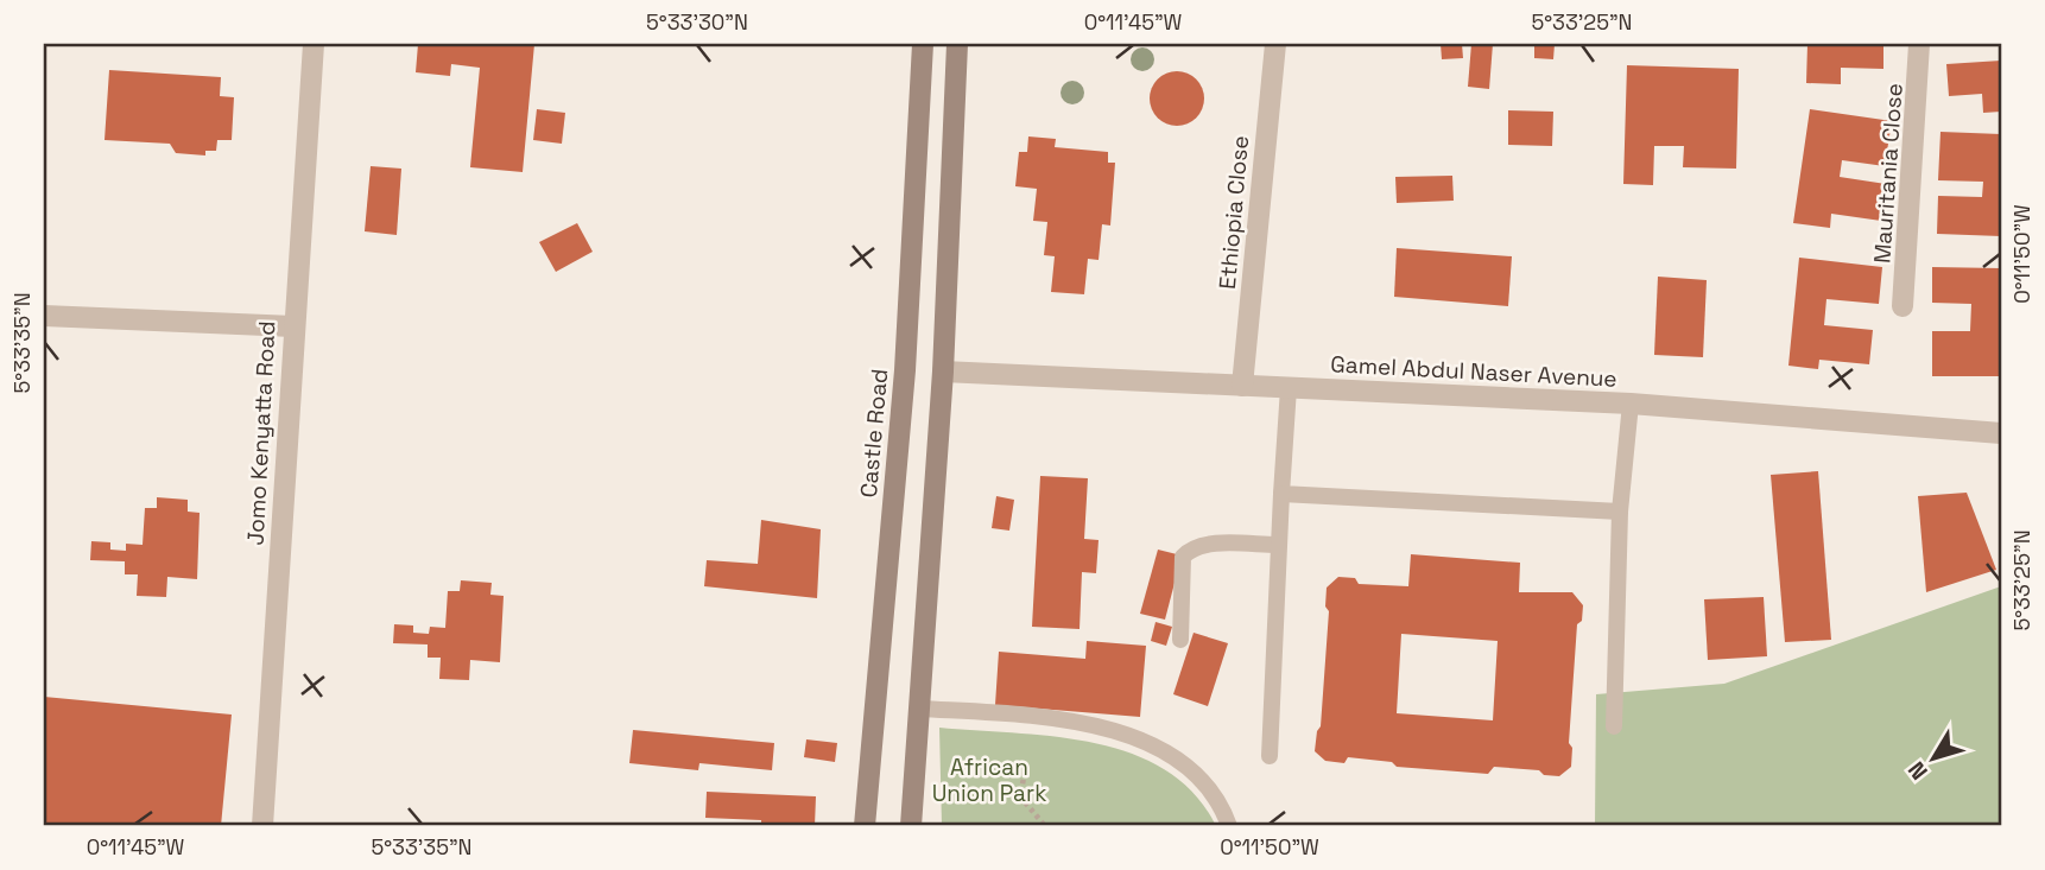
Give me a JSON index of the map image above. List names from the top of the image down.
{
  "streets": {
    "main road": ["Castle Road"],
    "street": [
      "Mauritania Close",
      "Ethiopia Close",
      "Gamel Abdul Naser Avenue",
      "Jomo Kenyatta Road"
    ]
  },
  "crossings": [
    ["Ethiopia Close", "Gamel Abdul Naser Avenue"]
  ],
  "parks": ["African Union Park"],
  "north": "bottom left",
  "coordinates": [
    "5°33'30\"N",
    "0°11'45\"W",
    "5°33'25\"N",
    "0°11'50\"W",
    "5°33'35\"N"
  ]
}
